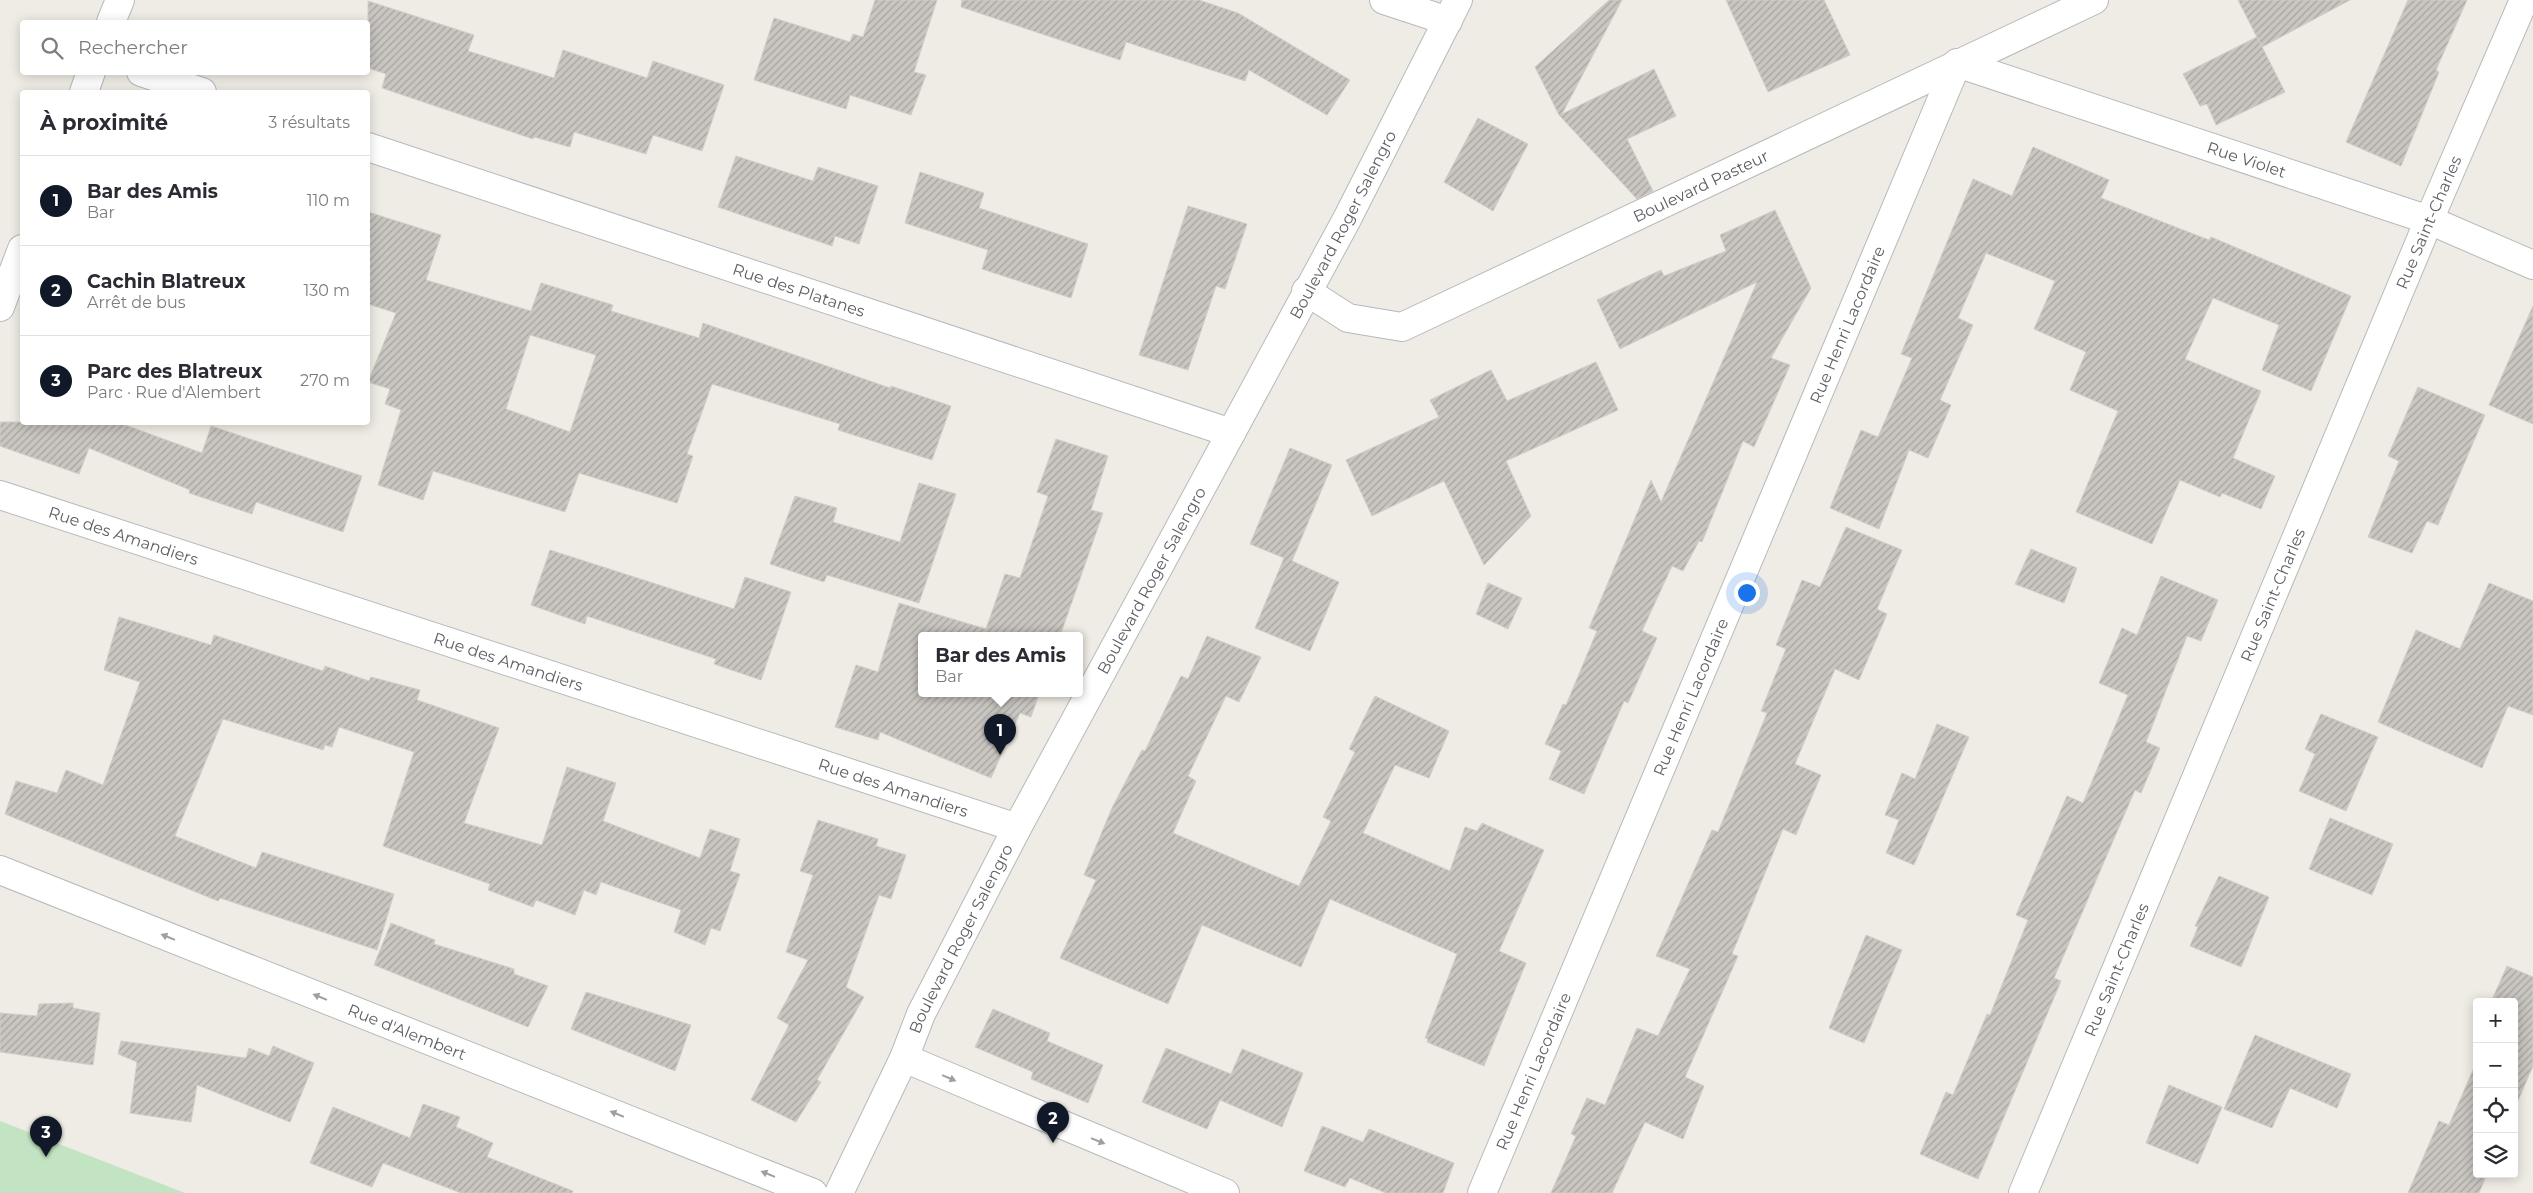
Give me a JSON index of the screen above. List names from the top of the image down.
{
  "streets": {
    "street": [
      "Rue Violet",
      "Boulevard Pasteur",
      "Rue Saint-Charles",
      "Boulevard Roger Salengro",
      "Rue des Platanes",
      "Rue Henri Lacordaire",
      "Rue des Amandiers",
      "Rue d'Alembert"
    ]
  },
  "crossings": [
    ["Rue Violet", "Boulevard Pasteur"],
    ["Rue Violet", "Rue Saint-Charles"],
    ["Rue Violet", "Rue Henri Lacordaire"],
    ["Boulevard Pasteur", "Boulevard Roger Salengro"],
    ["Boulevard Pasteur", "Rue Henri Lacordaire"],
    ["Boulevard Roger Salengro", "Rue des Platanes"],
    ["Boulevard Roger Salengro", "Rue des Amandiers"]
  ],
  "one_way": ["Rue d'Alembert"],
  "page": {
    "search": "Rechercher",
    "heading": ["À proximité", "3 résultats"],
    "list": [
      {
        "mark": "1",
        "name": "Bar des Amis",
        "note": "Bar",
        "value": "110 m"
      },
      {
        "mark": "2",
        "name": "Cachin Blatreux",
        "note": "Arrêt de bus",
        "value": "130 m"
      },
      {
        "mark": "3",
        "name": "Parc des Blatreux",
        "note": "Parc · Rue d'Alembert",
        "value": "270 m"
      }
    ],
    "popup": ["Bar des Amis", "Bar"],
    "pins": ["1", "2", "3"],
    "map_buttons": ["+", "−"]
  }
}
